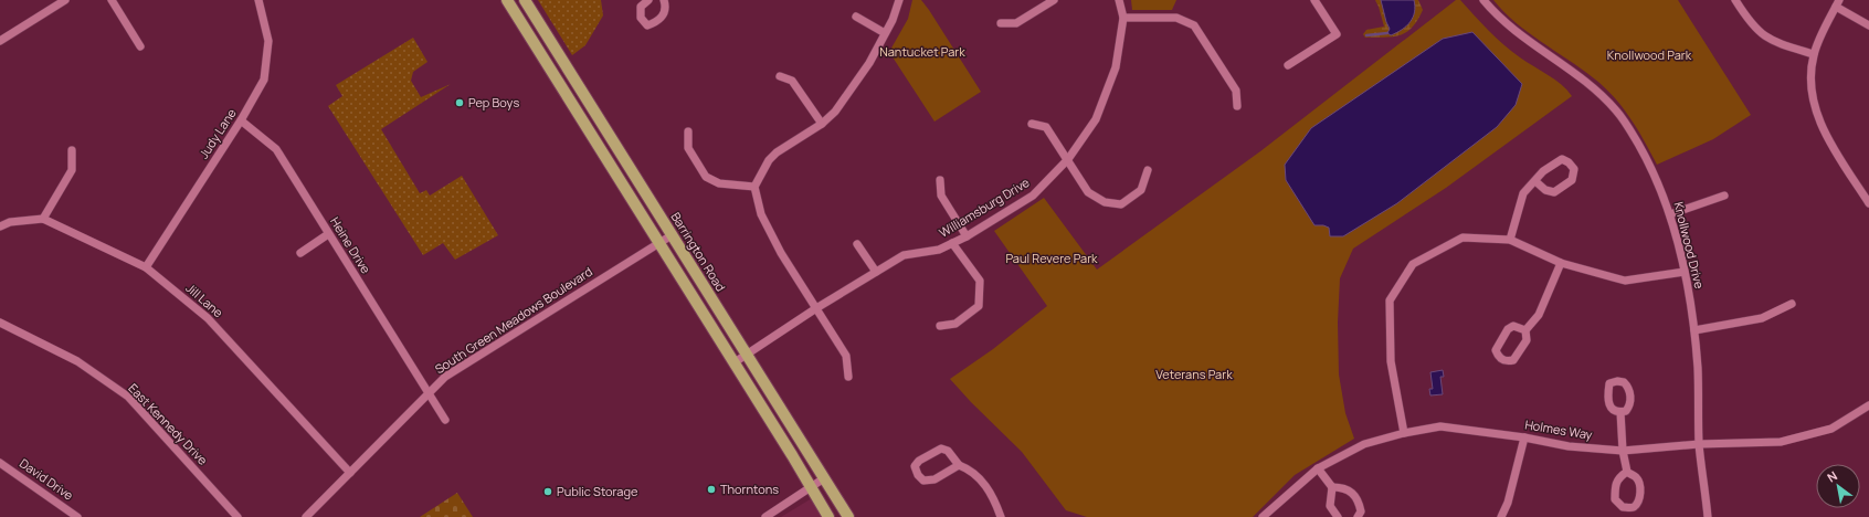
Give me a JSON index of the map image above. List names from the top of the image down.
{
  "streets": {
    "main road": ["Barrington Road"],
    "street": [
      "Judy Lane",
      "Williamsburg Drive",
      "Heine Drive",
      "Knollwood Drive",
      "Jill Lane",
      "South Green Meadows Boulevard",
      "East Kennedy Drive",
      "Holmes Way",
      "David Drive"
    ]
  },
  "crossings": [
    ["Judy Lane", "Heine Drive"],
    ["Judy Lane", "Jill Lane"],
    ["Williamsburg Drive", "Barrington Road"],
    ["Heine Drive", "South Green Meadows Boulevard"],
    ["Knollwood Drive", "Holmes Way"],
    ["Barrington Road", "South Green Meadows Boulevard"],
    ["Jill Lane", "South Green Meadows Boulevard"]
  ],
  "parks": [
    "Nantucket Park",
    "Knollwood Park",
    "Paul Revere Park",
    "Veterans Park"
  ],
  "places": ["Pep Boys", "Thorntons", "Public Storage"],
  "north": "top left"
}
